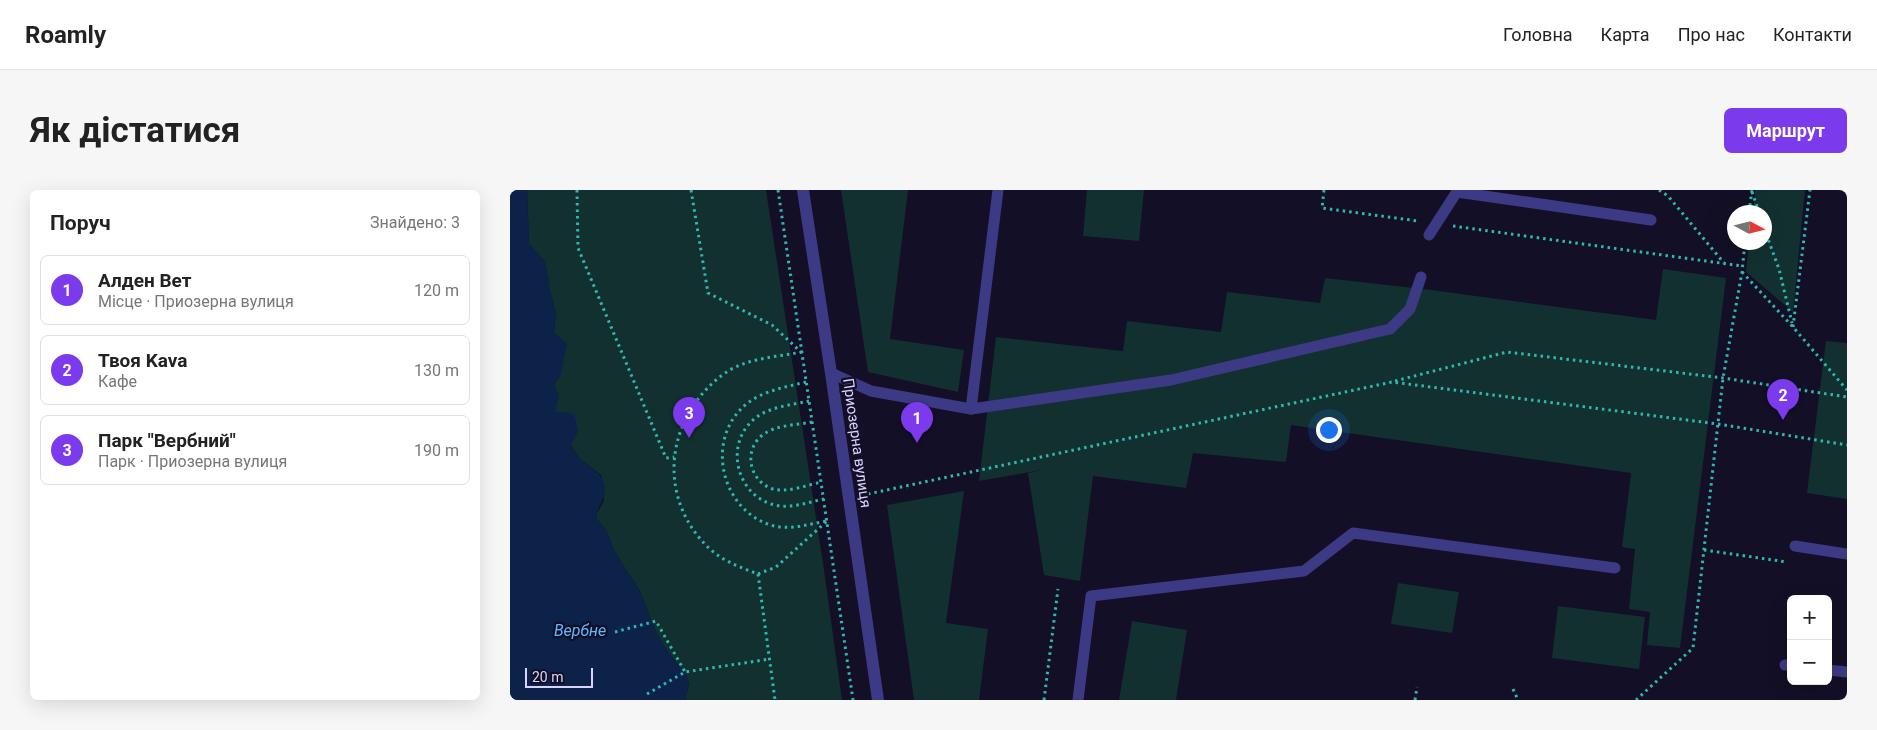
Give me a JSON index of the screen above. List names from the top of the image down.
{
  "streets": {
    "street": ["Приозерна вулиця"]
  },
  "water": ["Вербне"],
  "scale_bar": "20 m",
  "north": "right",
  "page": {
    "header": "Roamly",
    "nav": [
      "Головна",
      "Карта",
      "Про нас",
      "Контакти"
    ],
    "buttons": "Маршрут",
    "title": "Як дістатися",
    "heading": ["Поруч", "Знайдено: 3"],
    "list": [
      {
        "mark": "1",
        "name": "Алден Вет",
        "note": "Місце · Приозерна вулиця",
        "value": "120 m"
      },
      {
        "mark": "2",
        "name": "Твоя Kava",
        "note": "Кафе",
        "value": "130 m"
      },
      {
        "mark": "3",
        "name": "Парк \"Вербний\"",
        "note": "Парк · Приозерна вулиця",
        "value": "190 m"
      }
    ],
    "pins": ["2", "3", "1"],
    "map_buttons": ["+", "−"],
    "scale": "20 m"
  }
}
